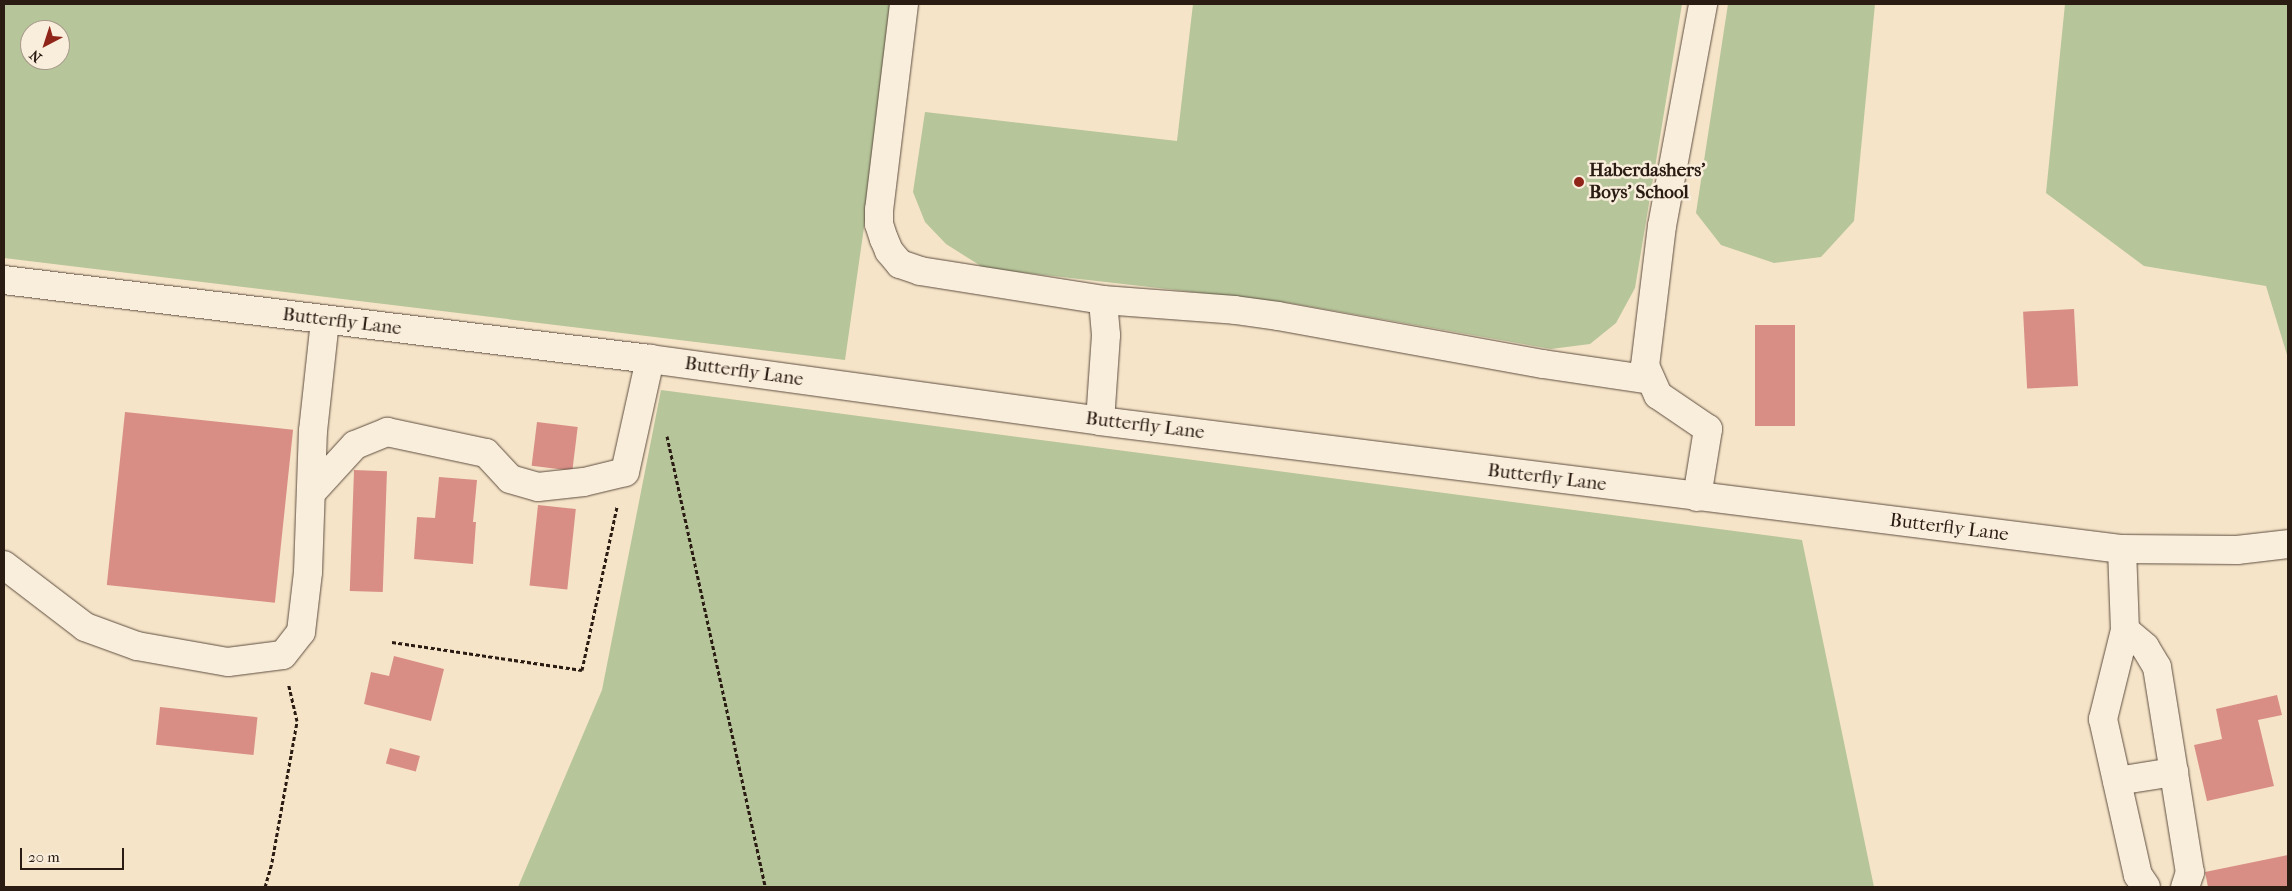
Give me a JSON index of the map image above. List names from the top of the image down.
{
  "streets": {
    "street": ["Butterfly Lane"]
  },
  "places": ["Haberdashers' Boys' School"],
  "scale_bar": "20 m",
  "north": "bottom left"
}
